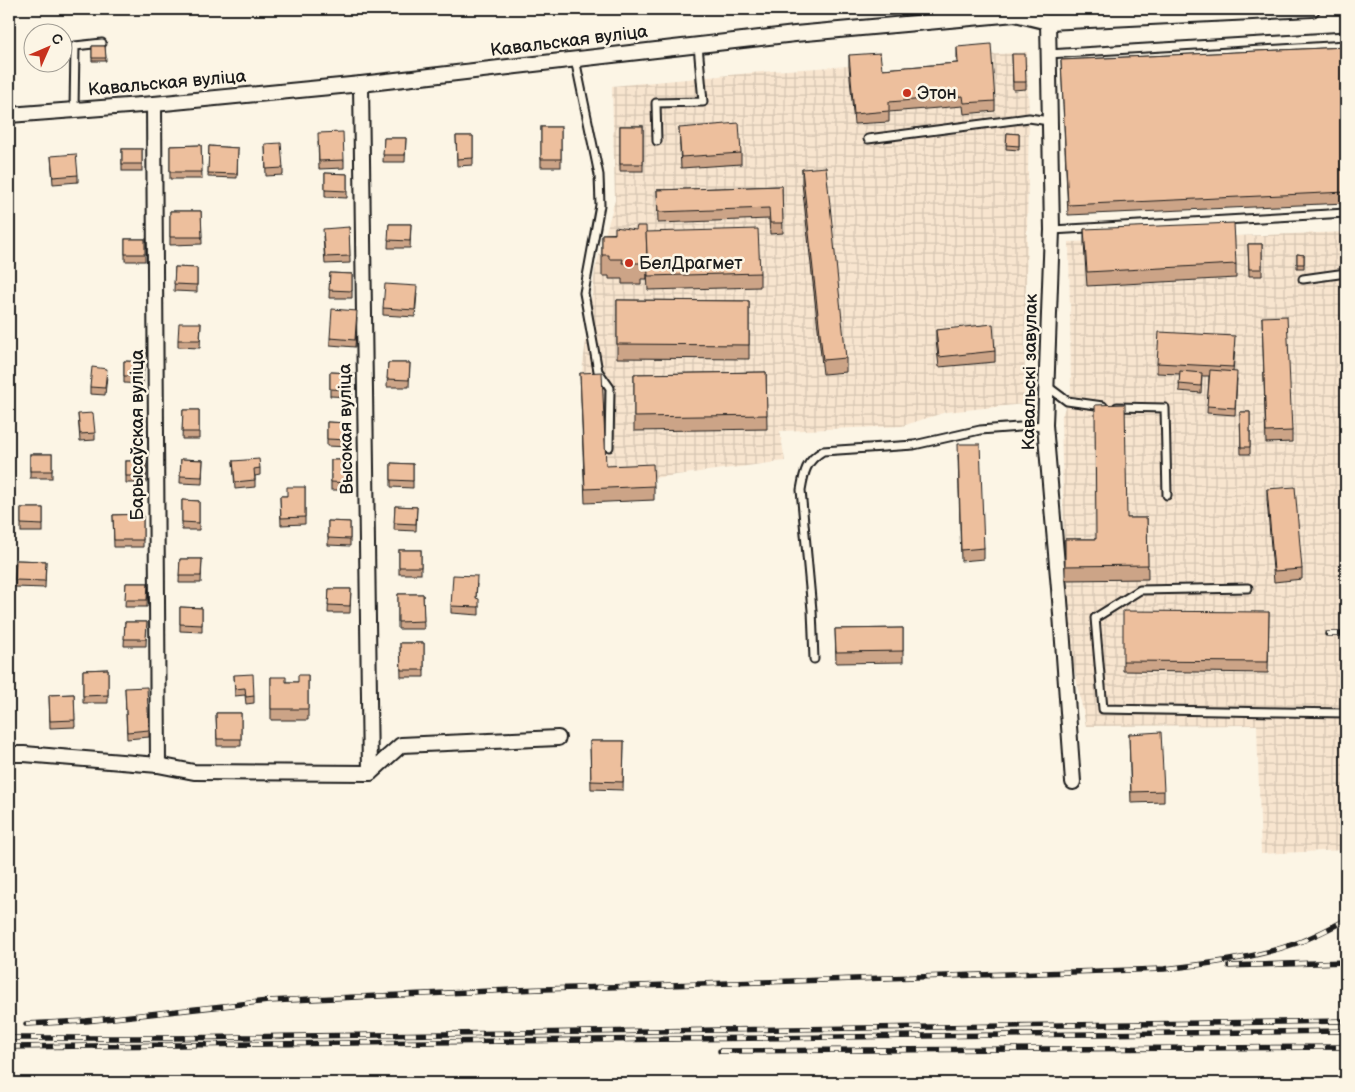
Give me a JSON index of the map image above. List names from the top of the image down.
{
  "streets": {
    "street": [
      "Кавальская вуліца",
      "Кавальскі завулак",
      "Высокая вуліца",
      "Барысаўская вуліца"
    ]
  },
  "crossings": [
    ["Кавальская вуліца", "Кавальскі завулак"],
    ["Кавальская вуліца", "Высокая вуліца"],
    ["Кавальская вуліца", "Барысаўская вуліца"]
  ],
  "places": ["Этон", "БелДрагмет"],
  "north": "top right"
}
